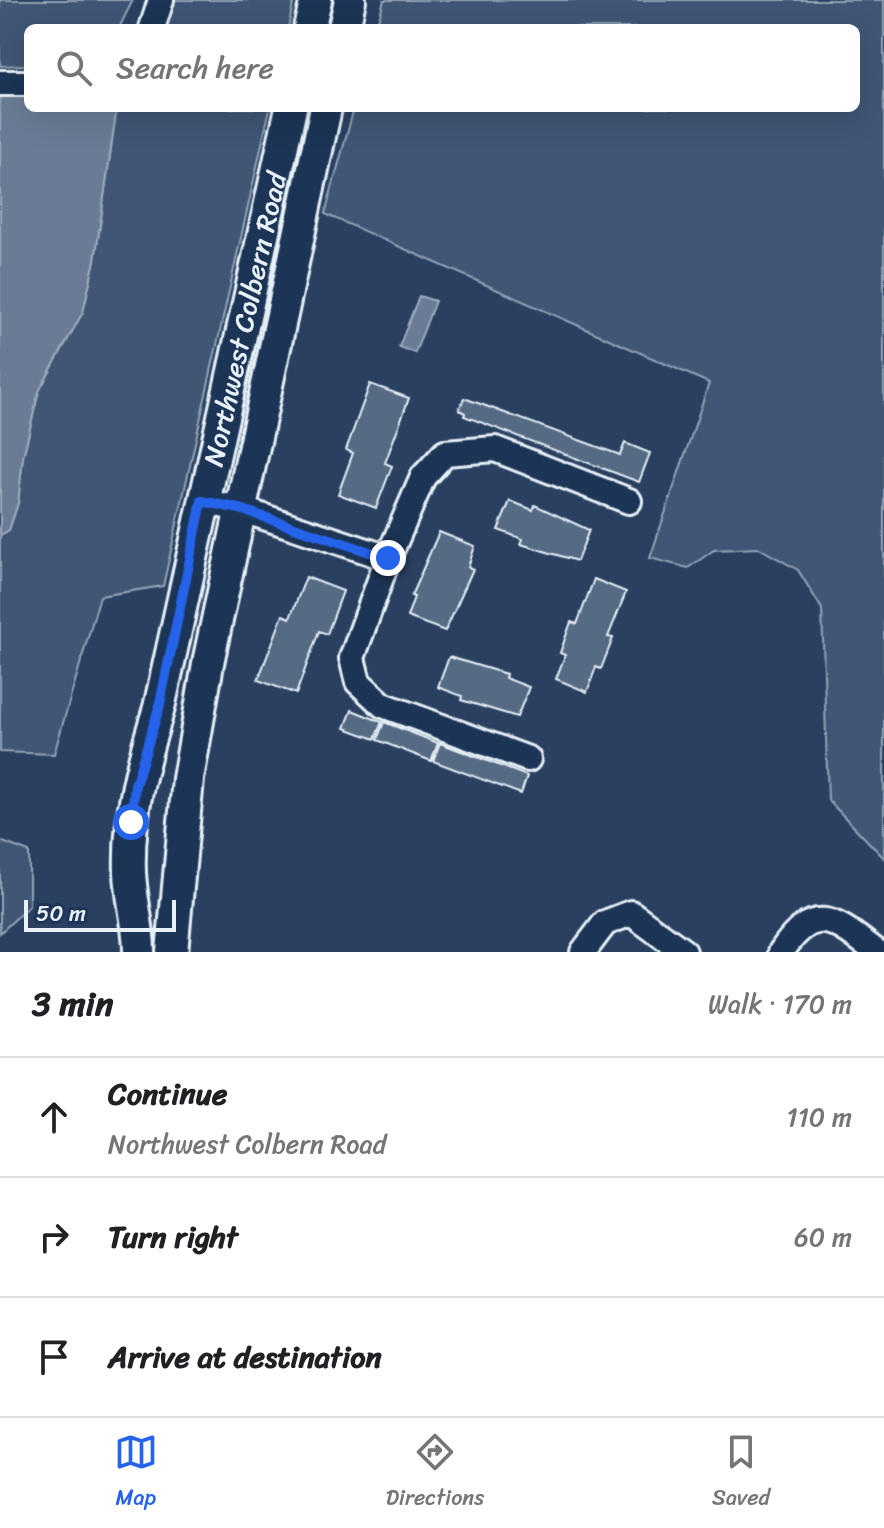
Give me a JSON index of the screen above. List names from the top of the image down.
{
  "streets": {
    "main road": ["Northwest Colbern Road"]
  },
  "scale_bar": "50 m",
  "page": {
    "search": "Search here",
    "scale": "50 m",
    "heading": ["3 min", "Walk · 170 m"],
    "list": [
      ["Continue", "Northwest Colbern Road", "110 m"],
      ["Turn right", "60 m"],
      "Arrive at destination"
    ],
    "nav": ["Map", "Directions", "Saved"]
  }
}
